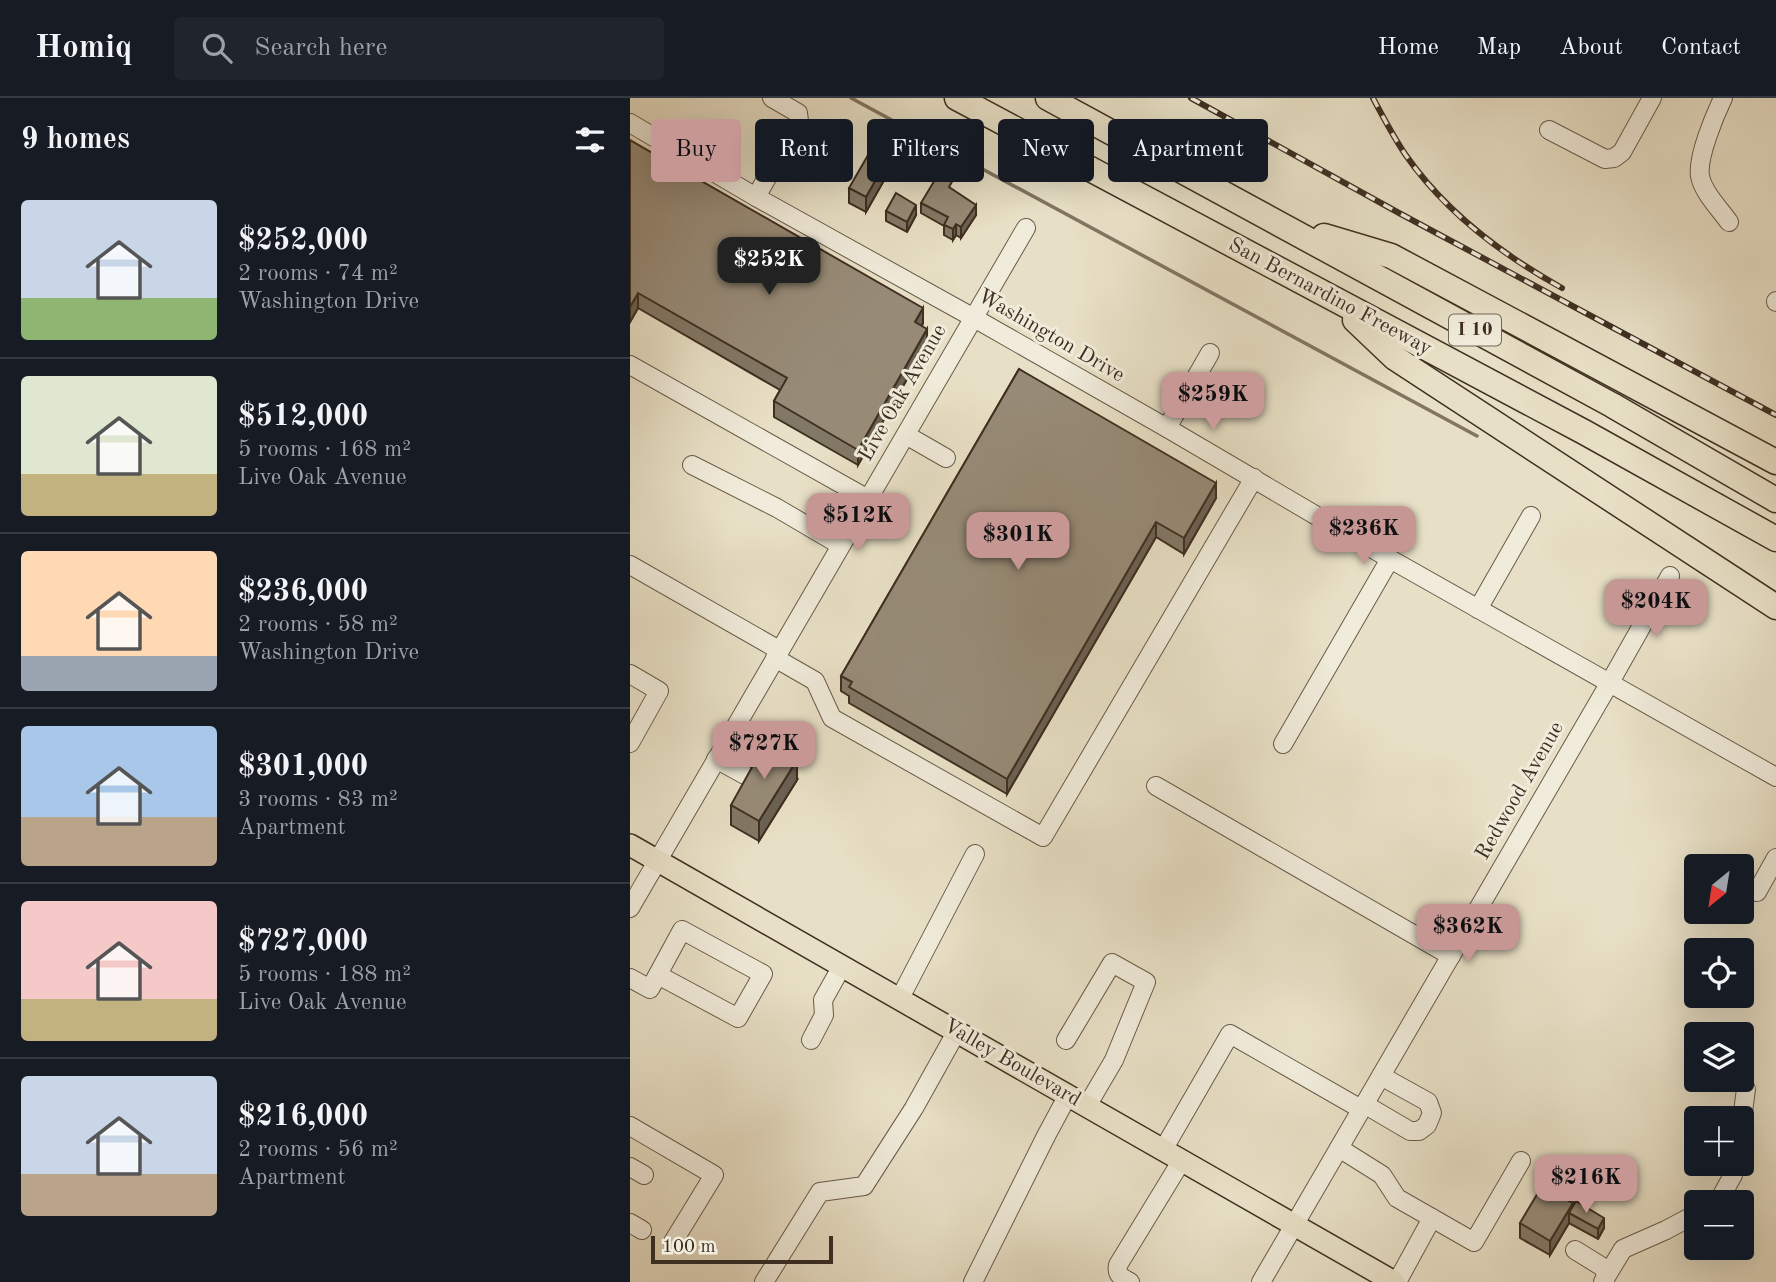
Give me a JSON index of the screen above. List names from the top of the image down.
{
  "streets": {
    "highway": ["San Bernardino Freeway", "I 10"],
    "main road": ["Valley Boulevard"],
    "street": ["Washington Drive", "Live Oak Avenue", "Redwood Avenue"]
  },
  "crossings": [
    ["Washington Drive", "Live Oak Avenue"],
    ["Washington Drive", "Redwood Avenue"],
    ["Live Oak Avenue", "Valley Boulevard"],
    ["Redwood Avenue", "Valley Boulevard"]
  ],
  "scale_bar": "100 m",
  "north": "bottom left",
  "page": {
    "header": "Homiq",
    "search": "Search here",
    "nav": [
      "Home",
      "Map",
      "About",
      "Contact"
    ],
    "heading": "9 homes",
    "chip": [
      "Buy",
      "Rent",
      "Filters",
      "New",
      "Apartment"
    ],
    "list": [
      {
        "name": "$252,000",
        "note": "2 rooms · 74 m² · Washington Drive"
      },
      {
        "name": "$512,000",
        "note": "5 rooms · 168 m² · Live Oak Avenue"
      },
      {
        "name": "$236,000",
        "note": "2 rooms · 58 m² · Washington Drive"
      },
      {
        "name": "$301,000",
        "note": "3 rooms · 83 m² · Apartment"
      },
      {
        "name": "$727,000",
        "note": "5 rooms · 188 m² · Live Oak Avenue"
      },
      {
        "name": "$216,000",
        "note": "2 rooms · 56 m² · Apartment"
      }
    ],
    "price": [
      "$252K",
      "$259K",
      "$512K",
      "$236K",
      "$301K",
      "$204K",
      "$727K",
      "$362K",
      "$216K"
    ],
    "map_buttons": ["+", "−"],
    "scale": "100 m"
  }
}
